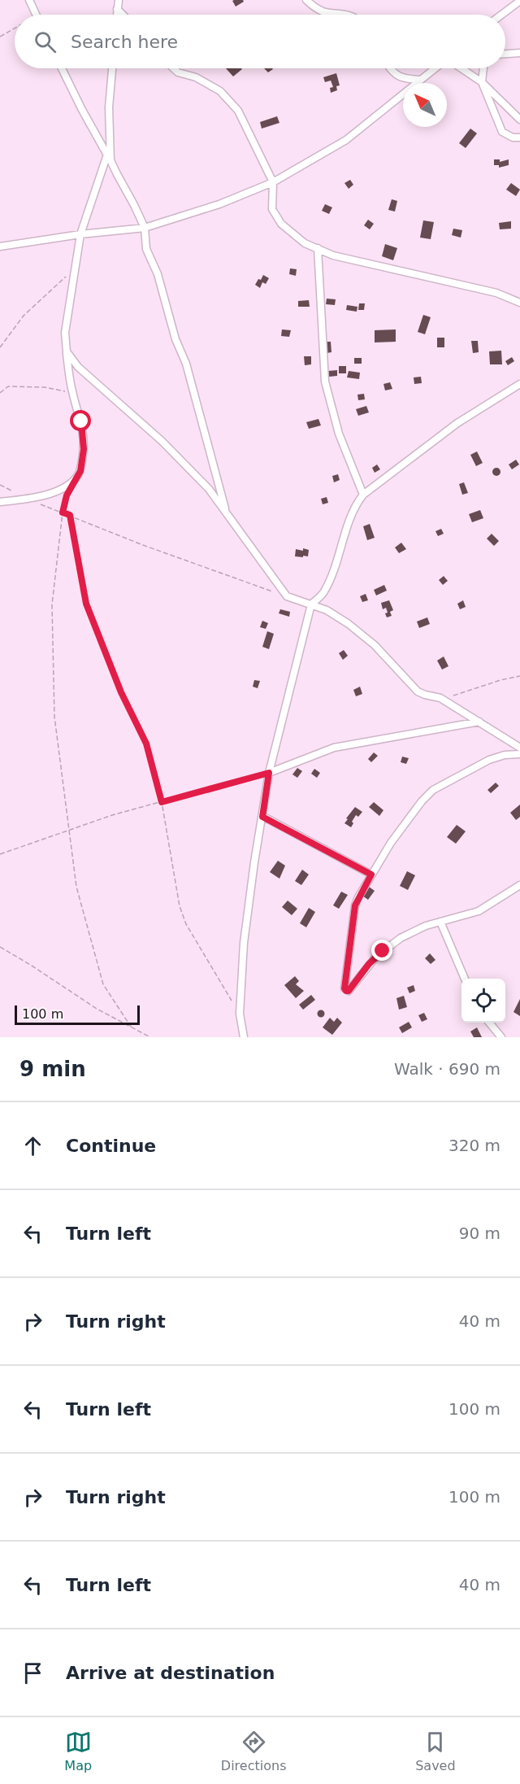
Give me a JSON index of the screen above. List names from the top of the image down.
{
  "scale_bar": "100 m",
  "north": "top left",
  "page": {
    "search": "Search here",
    "scale": "100 m",
    "heading": ["9 min", "Walk · 690 m"],
    "list": [
      ["Continue", "320 m"],
      ["Turn left", "90 m"],
      ["Turn right", "40 m"],
      ["Turn left", "100 m"],
      ["Turn right", "100 m"],
      ["Turn left", "40 m"],
      "Arrive at destination"
    ],
    "nav": ["Map", "Directions", "Saved"]
  }
}
